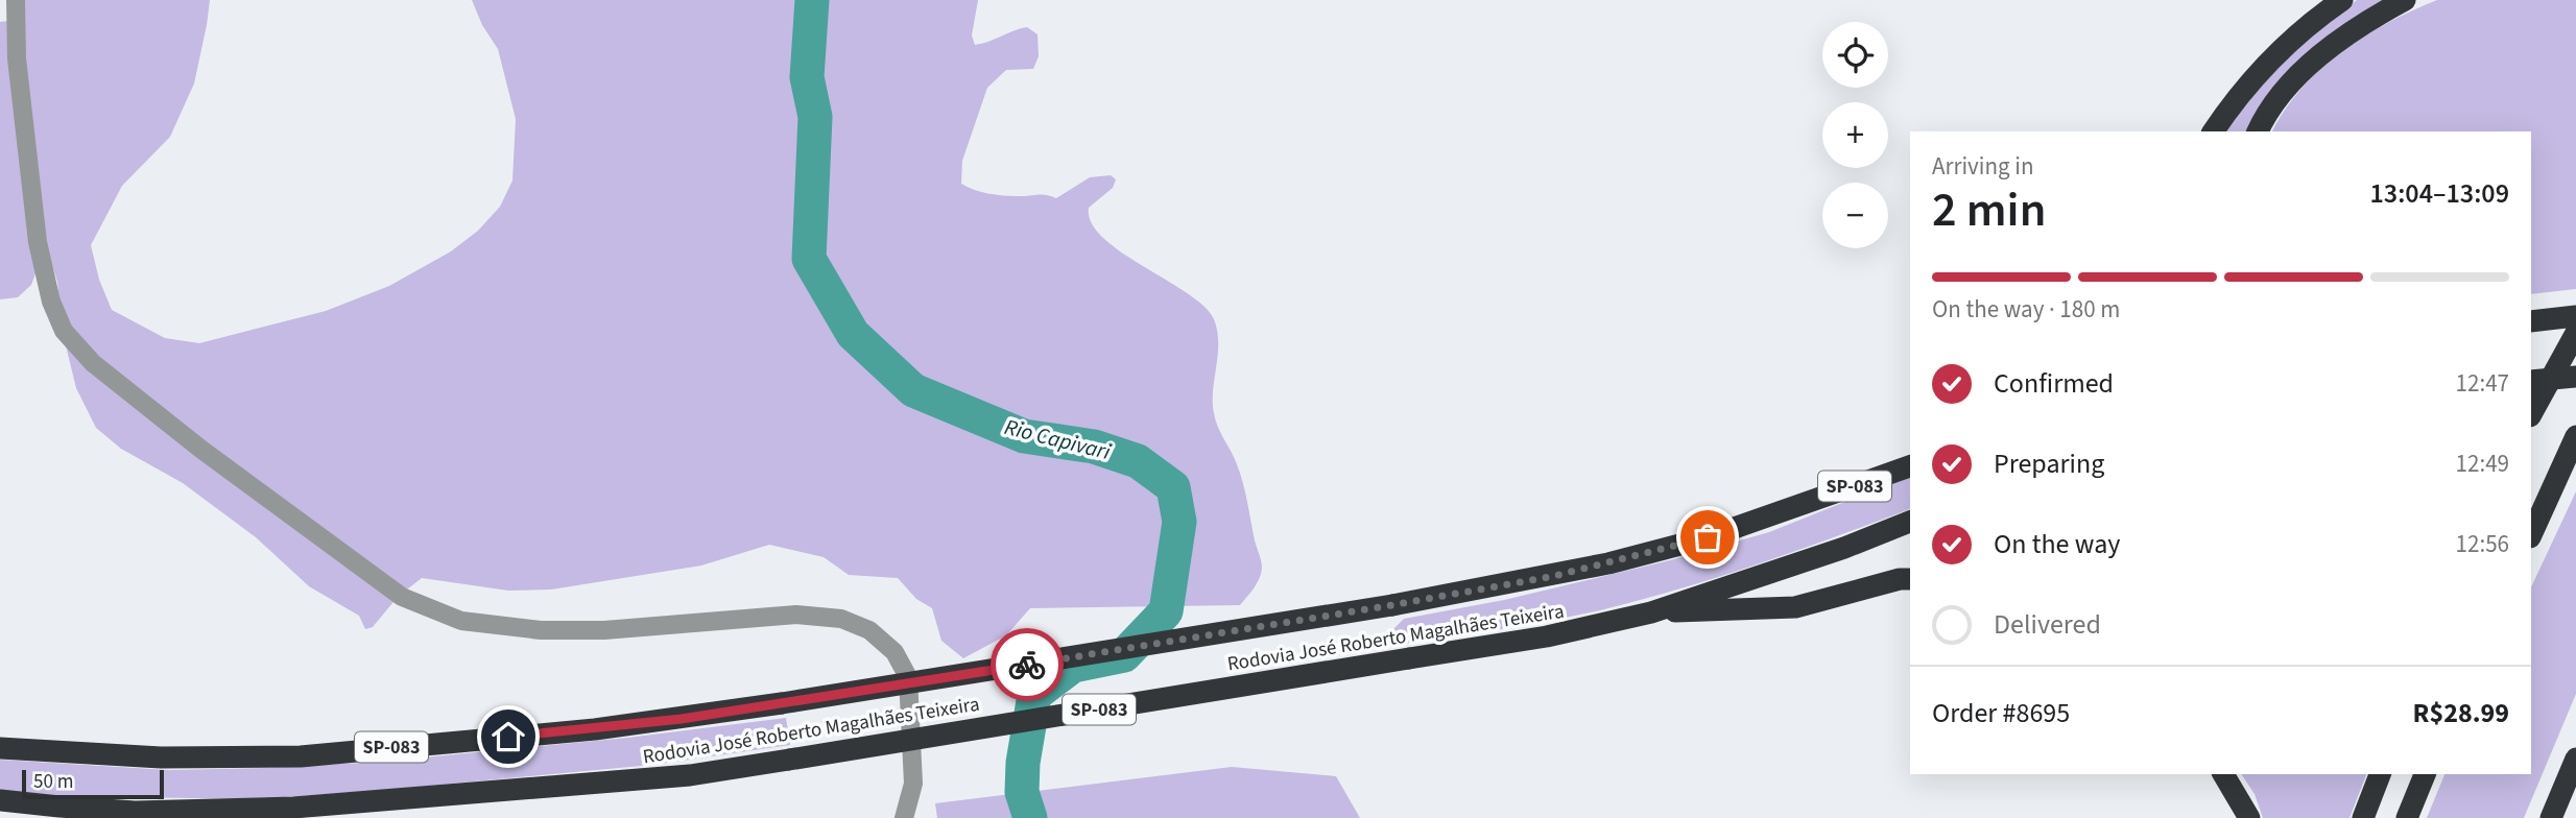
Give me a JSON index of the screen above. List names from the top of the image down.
{
  "streets": {
    "highway": ["SP-083", "Rodovia José Roberto Magalhães Teixeira"]
  },
  "water": ["Rio Capivari"],
  "scale_bar": "50 m",
  "page": {
    "map_buttons": ["+", "−"],
    "heading": ["2 min", "Arriving in", "13:04–13:09"],
    "panel": ["Order #8695", "R$28.99"],
    "bar": "On the way · 180 m",
    "list": [
      ["Confirmed", "12:47"],
      ["Preparing", "12:49"],
      ["On the way", "12:56"],
      "Delivered"
    ],
    "scale": "50 m"
  }
}
